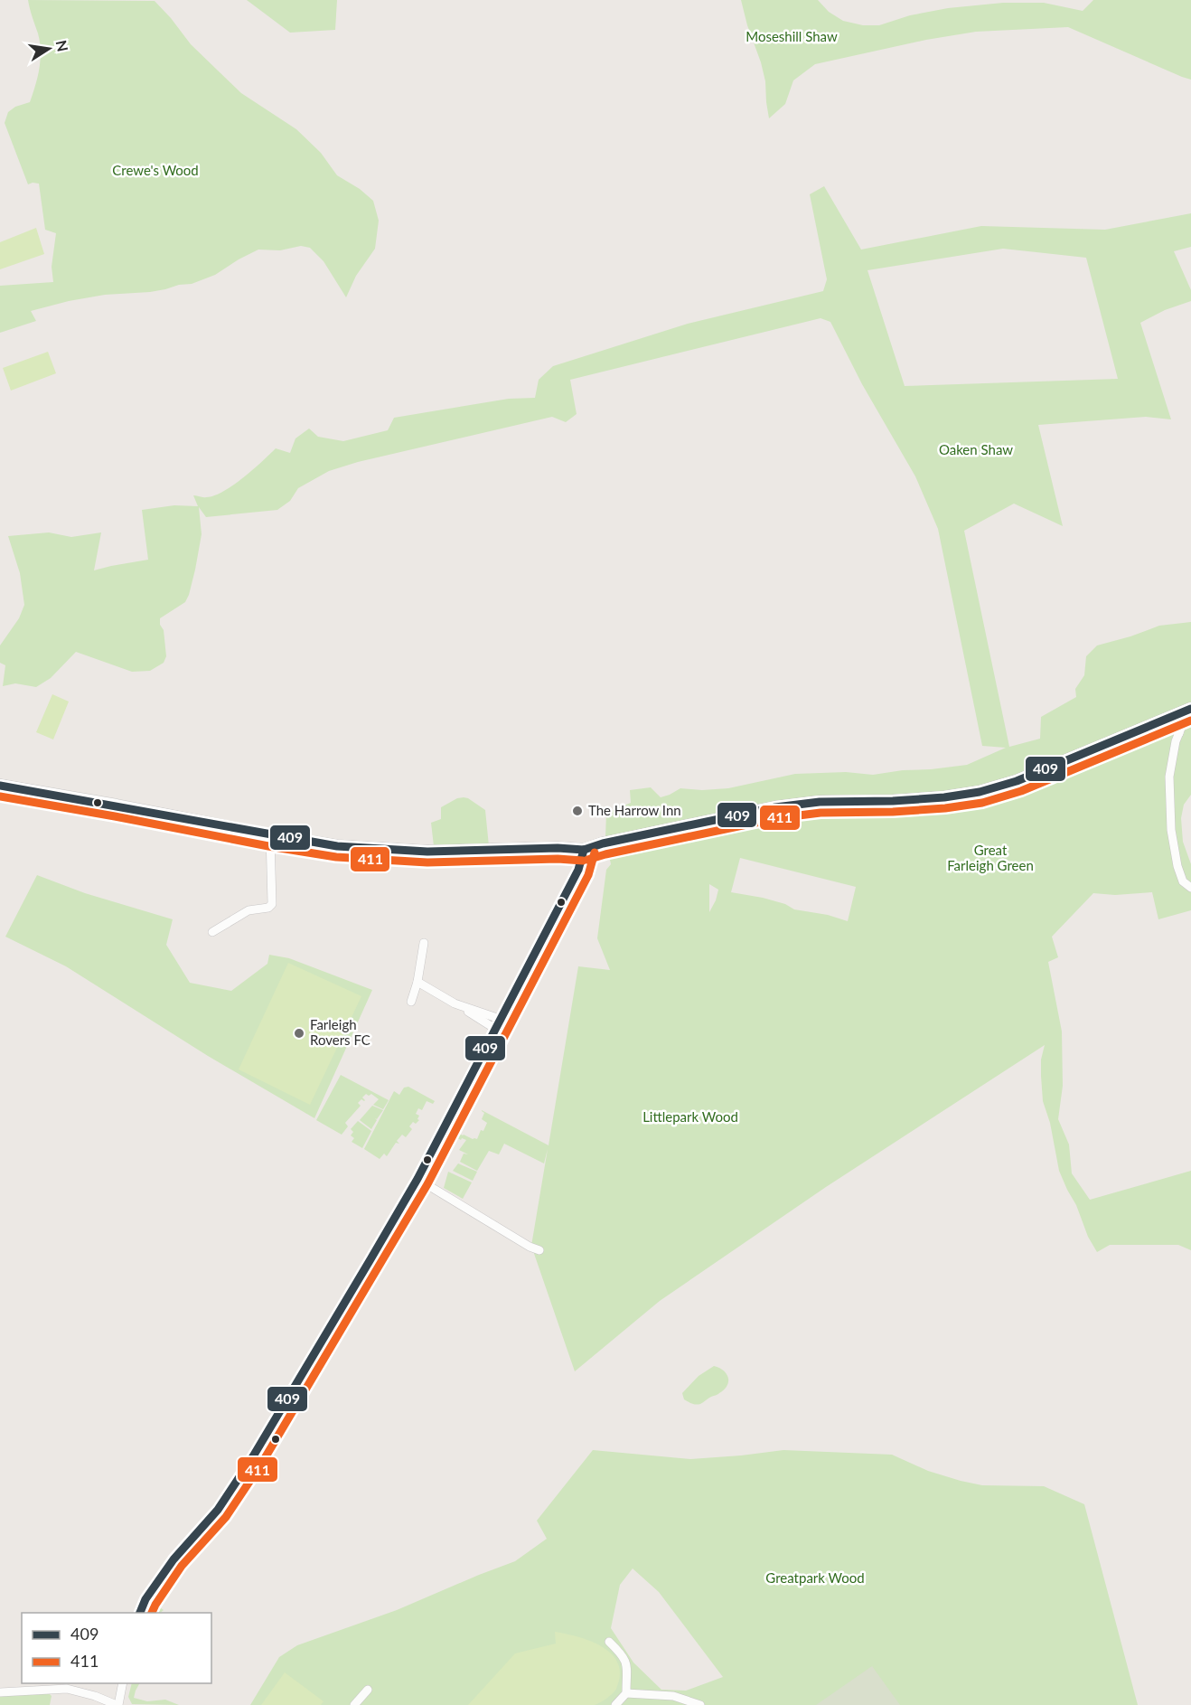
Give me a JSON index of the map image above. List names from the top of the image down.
{
  "parks": [
    "Moseshill Shaw",
    "Crewe's Wood",
    "Oaken Shaw",
    "Great Farleigh Green",
    "Littlepark Wood",
    "Greatpark Wood"
  ],
  "places": ["The Harrow Inn", "Farleigh Rovers FC"],
  "lines": ["transit line 409", "transit line 411"],
  "legend": ["409", "411"],
  "north": "right"
}
